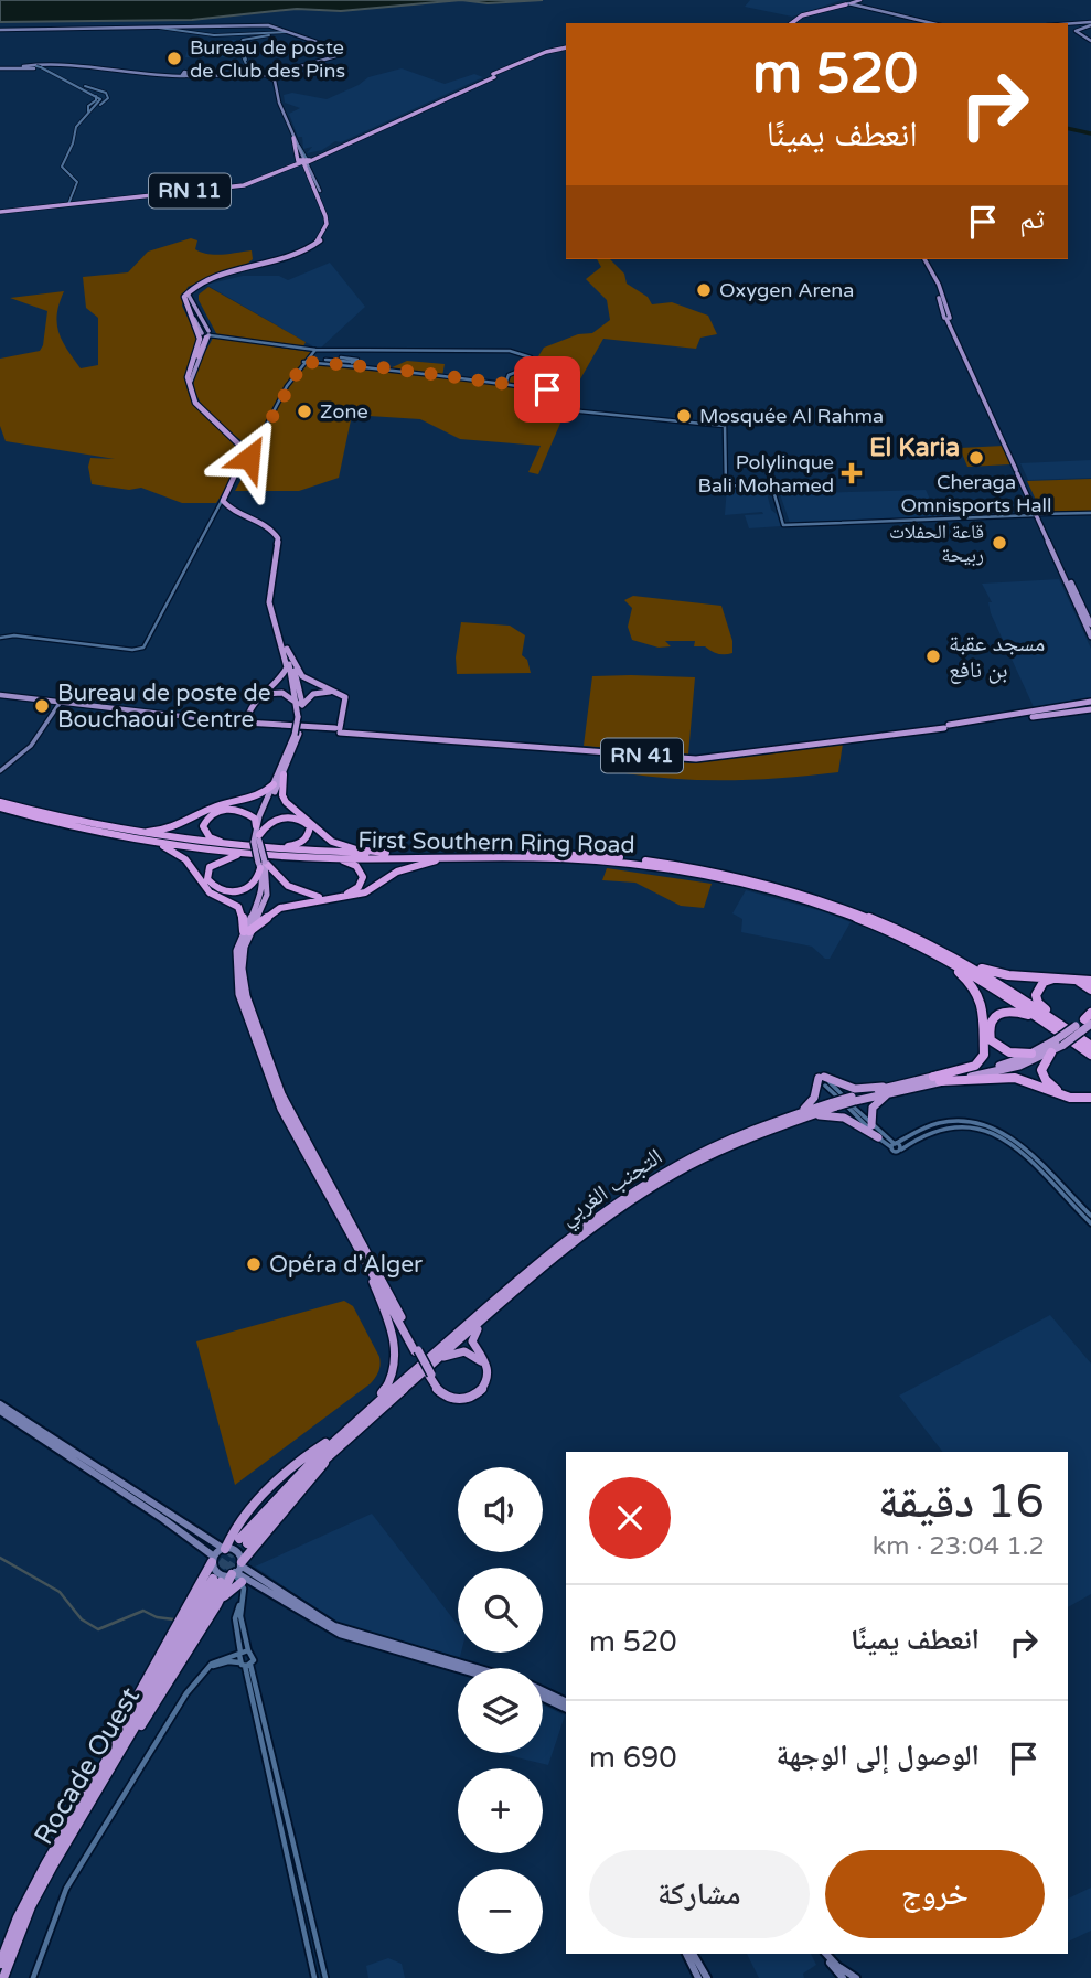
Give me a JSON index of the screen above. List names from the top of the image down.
{
  "streets": {
    "highway": [
      "RN 11",
      "RN 41",
      "First Southern Ring Road",
      "التجنب الغربي",
      "Rocade Ouest"
    ]
  },
  "crossings": [
    ["First Southern Ring Road", "التجنب الغربي"]
  ],
  "districts": ["El Karia"],
  "places": {
    "other": [
      "Bureau de poste de Club des Pins",
      "Oxygen Arena",
      "Zone",
      "Mosquée Al Rahma",
      "Cheraga Omnisports Hall",
      "قاعة الحفلات ربيحة",
      "مسجد عقبة بن نافع",
      "Bureau de poste de Bouchaoui Centre",
      "Opéra d'Alger"
    ],
    "health": ["Polylinque Bali Mohamed"]
  },
  "page": {
    "turn": ["520 m", "انعطف يمينًا"],
    "then": "ثم",
    "heading": ["16 دقيقة", "1.2 km · 23:04"],
    "map_buttons": ["+", "−"],
    "list": [
      {
        "name": "انعطف يمينًا",
        "value": "520 m"
      },
      {
        "name": "الوصول إلى الوجهة",
        "value": "690 m"
      }
    ],
    "buttons": ["خروج", "مشاركة"]
  }
}
